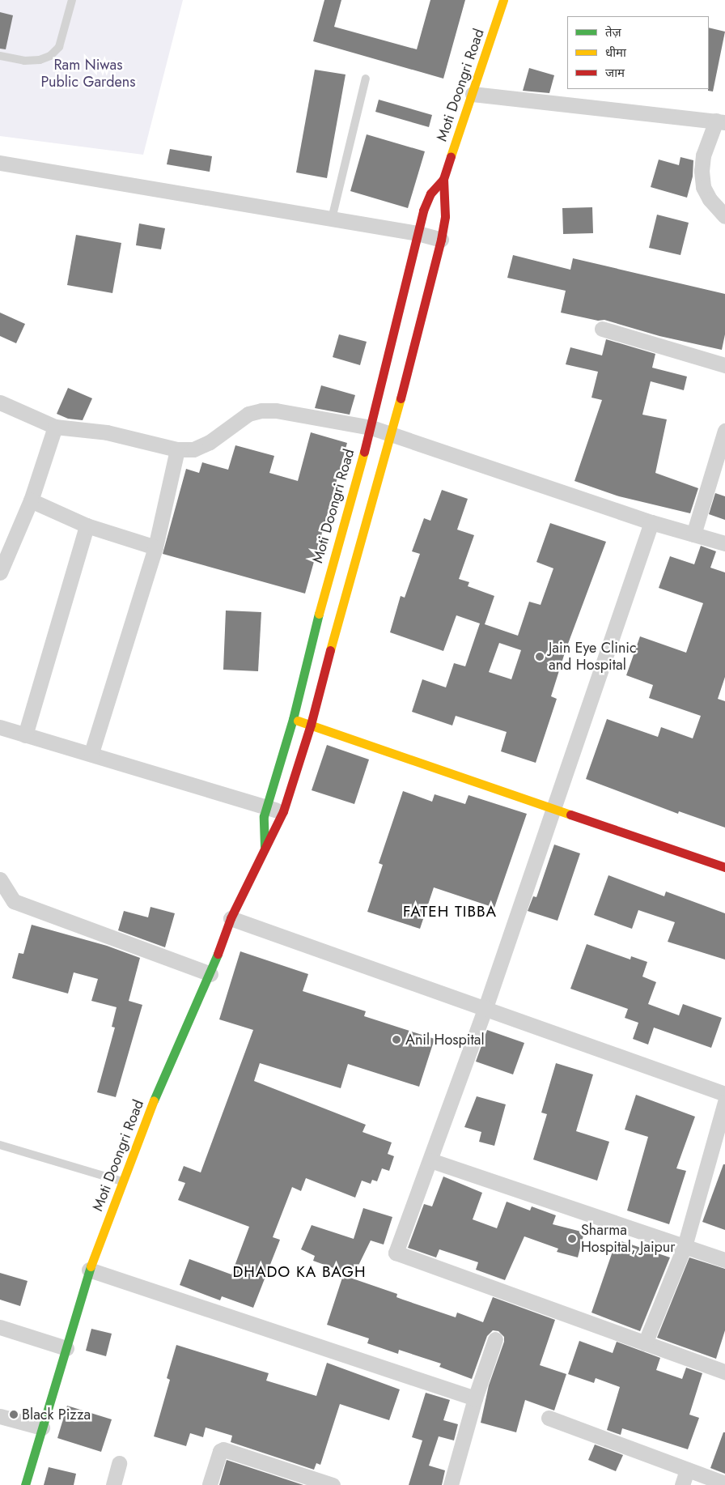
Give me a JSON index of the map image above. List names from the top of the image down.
{
  "streets": {
    "street": ["Moti Doongri Road"]
  },
  "districts": ["FATEH TIBBA", "DHADO KA BAGH"],
  "parks": ["Ram Niwas Public Gardens"],
  "places": [
    "Jain Eye Clinic and Hospital",
    "Anil Hospital",
    "Sharma Hospital, Jaipur",
    "Black Pizza"
  ],
  "legend": ["तेज़", "धीमा", "जाम"]
}
